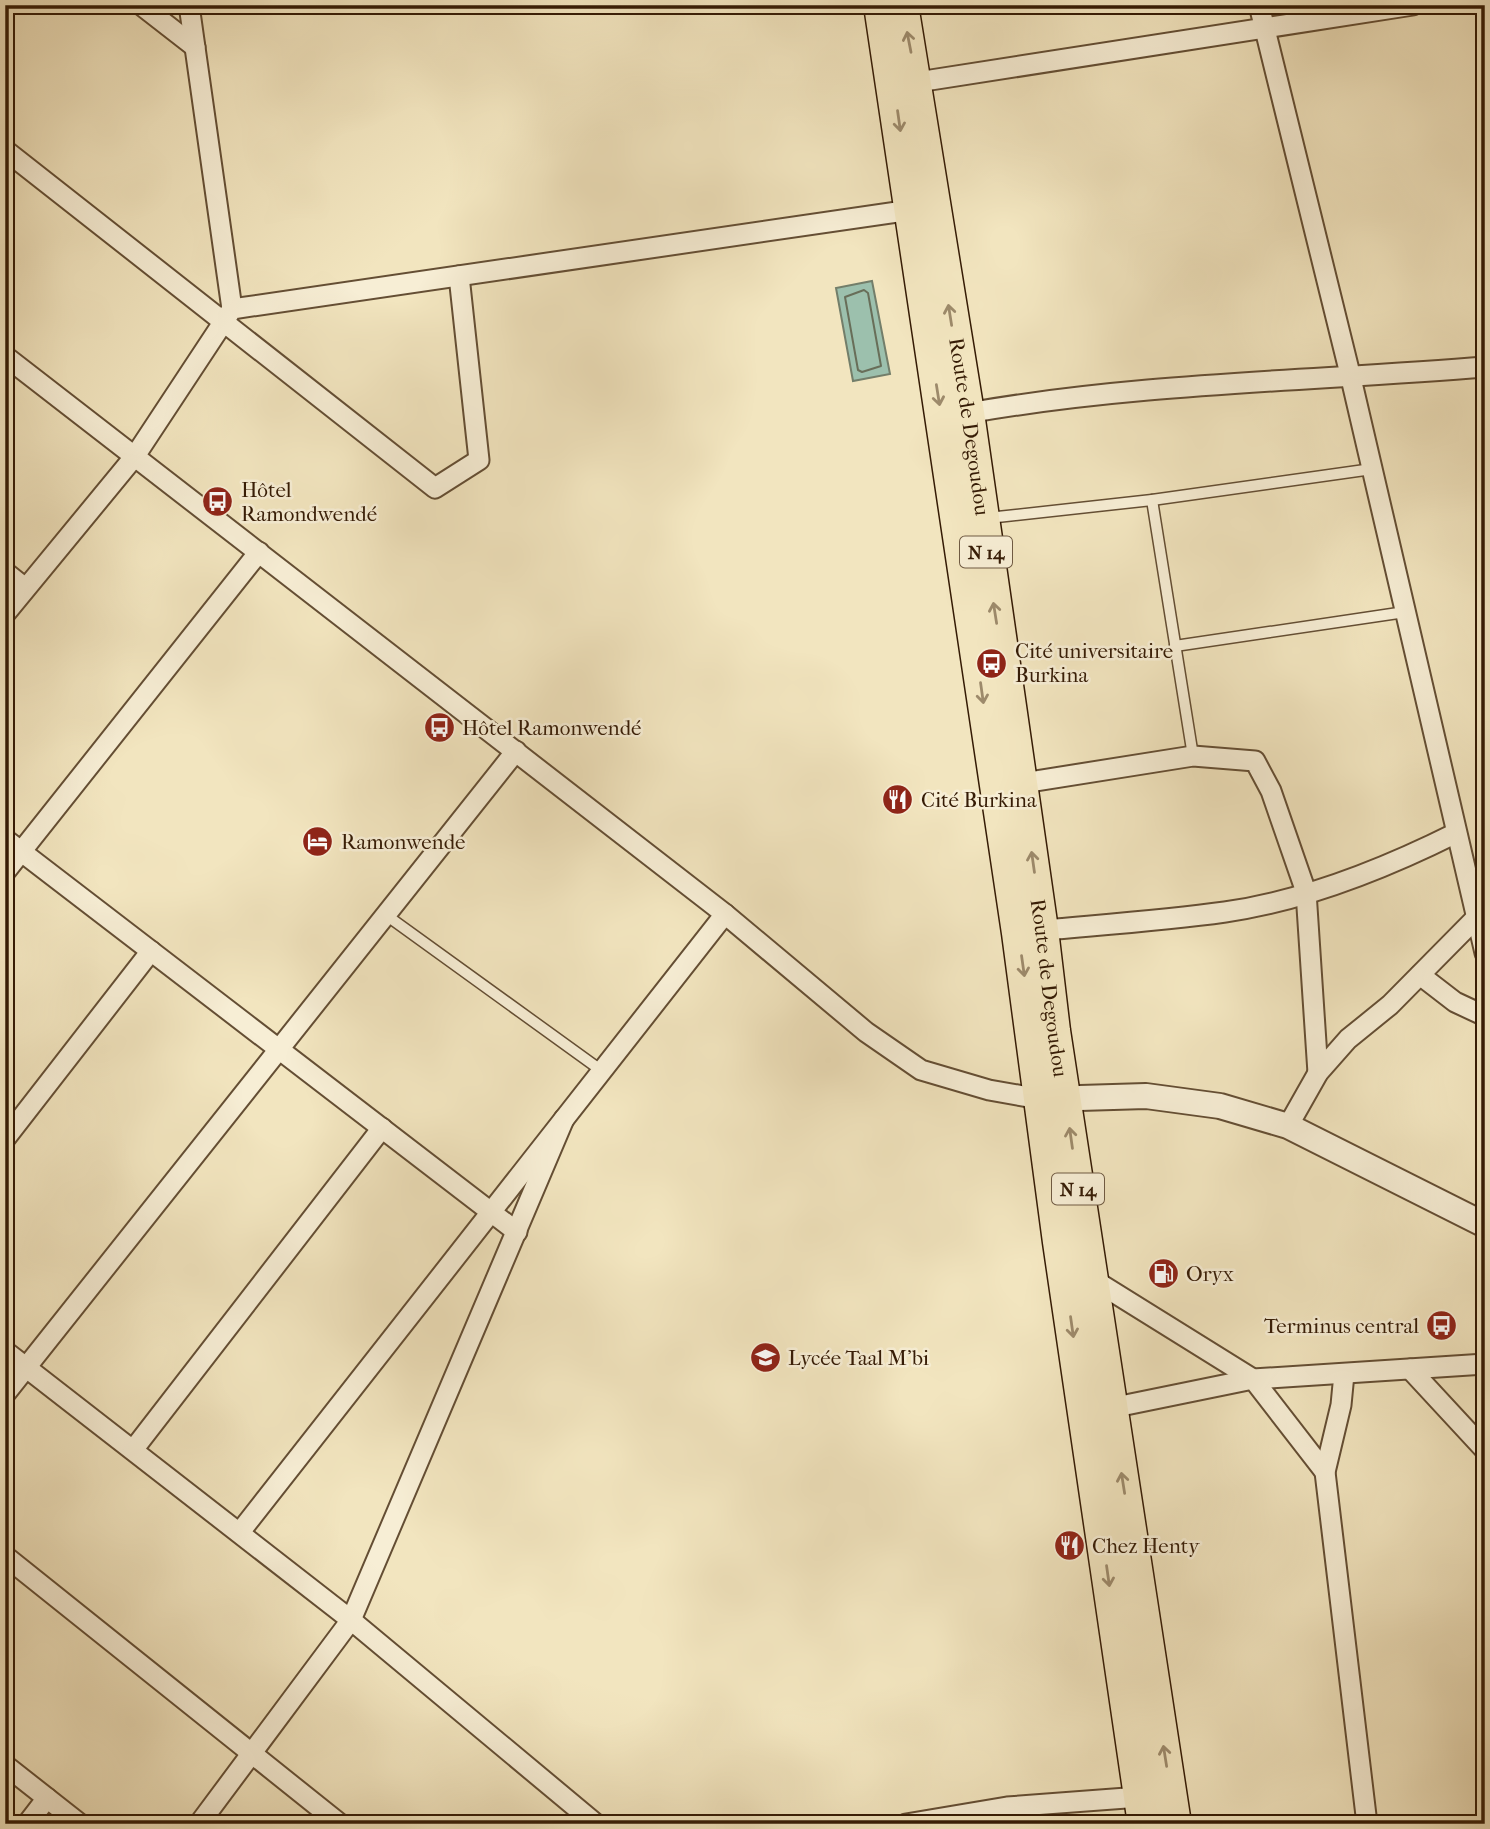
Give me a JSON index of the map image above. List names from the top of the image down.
{
  "streets": {
    "main road": ["Route de Degoudou", "N 14"]
  },
  "crossings": [
    ["Route de Degoudou", "N 14"]
  ],
  "places": {
    "bus stop": [
      "Hôtel Ramondwendé",
      "Cité universitaire Burkina",
      "Hôtel Ramonwendé",
      "Terminus central"
    ],
    "restaurant": ["Cité Burkina", "Chez Henty"],
    "hotel": ["Ramonwende"],
    "fuel station": ["Oryx"],
    "school or university": ["Lycée Taal M'bi"]
  }
}
